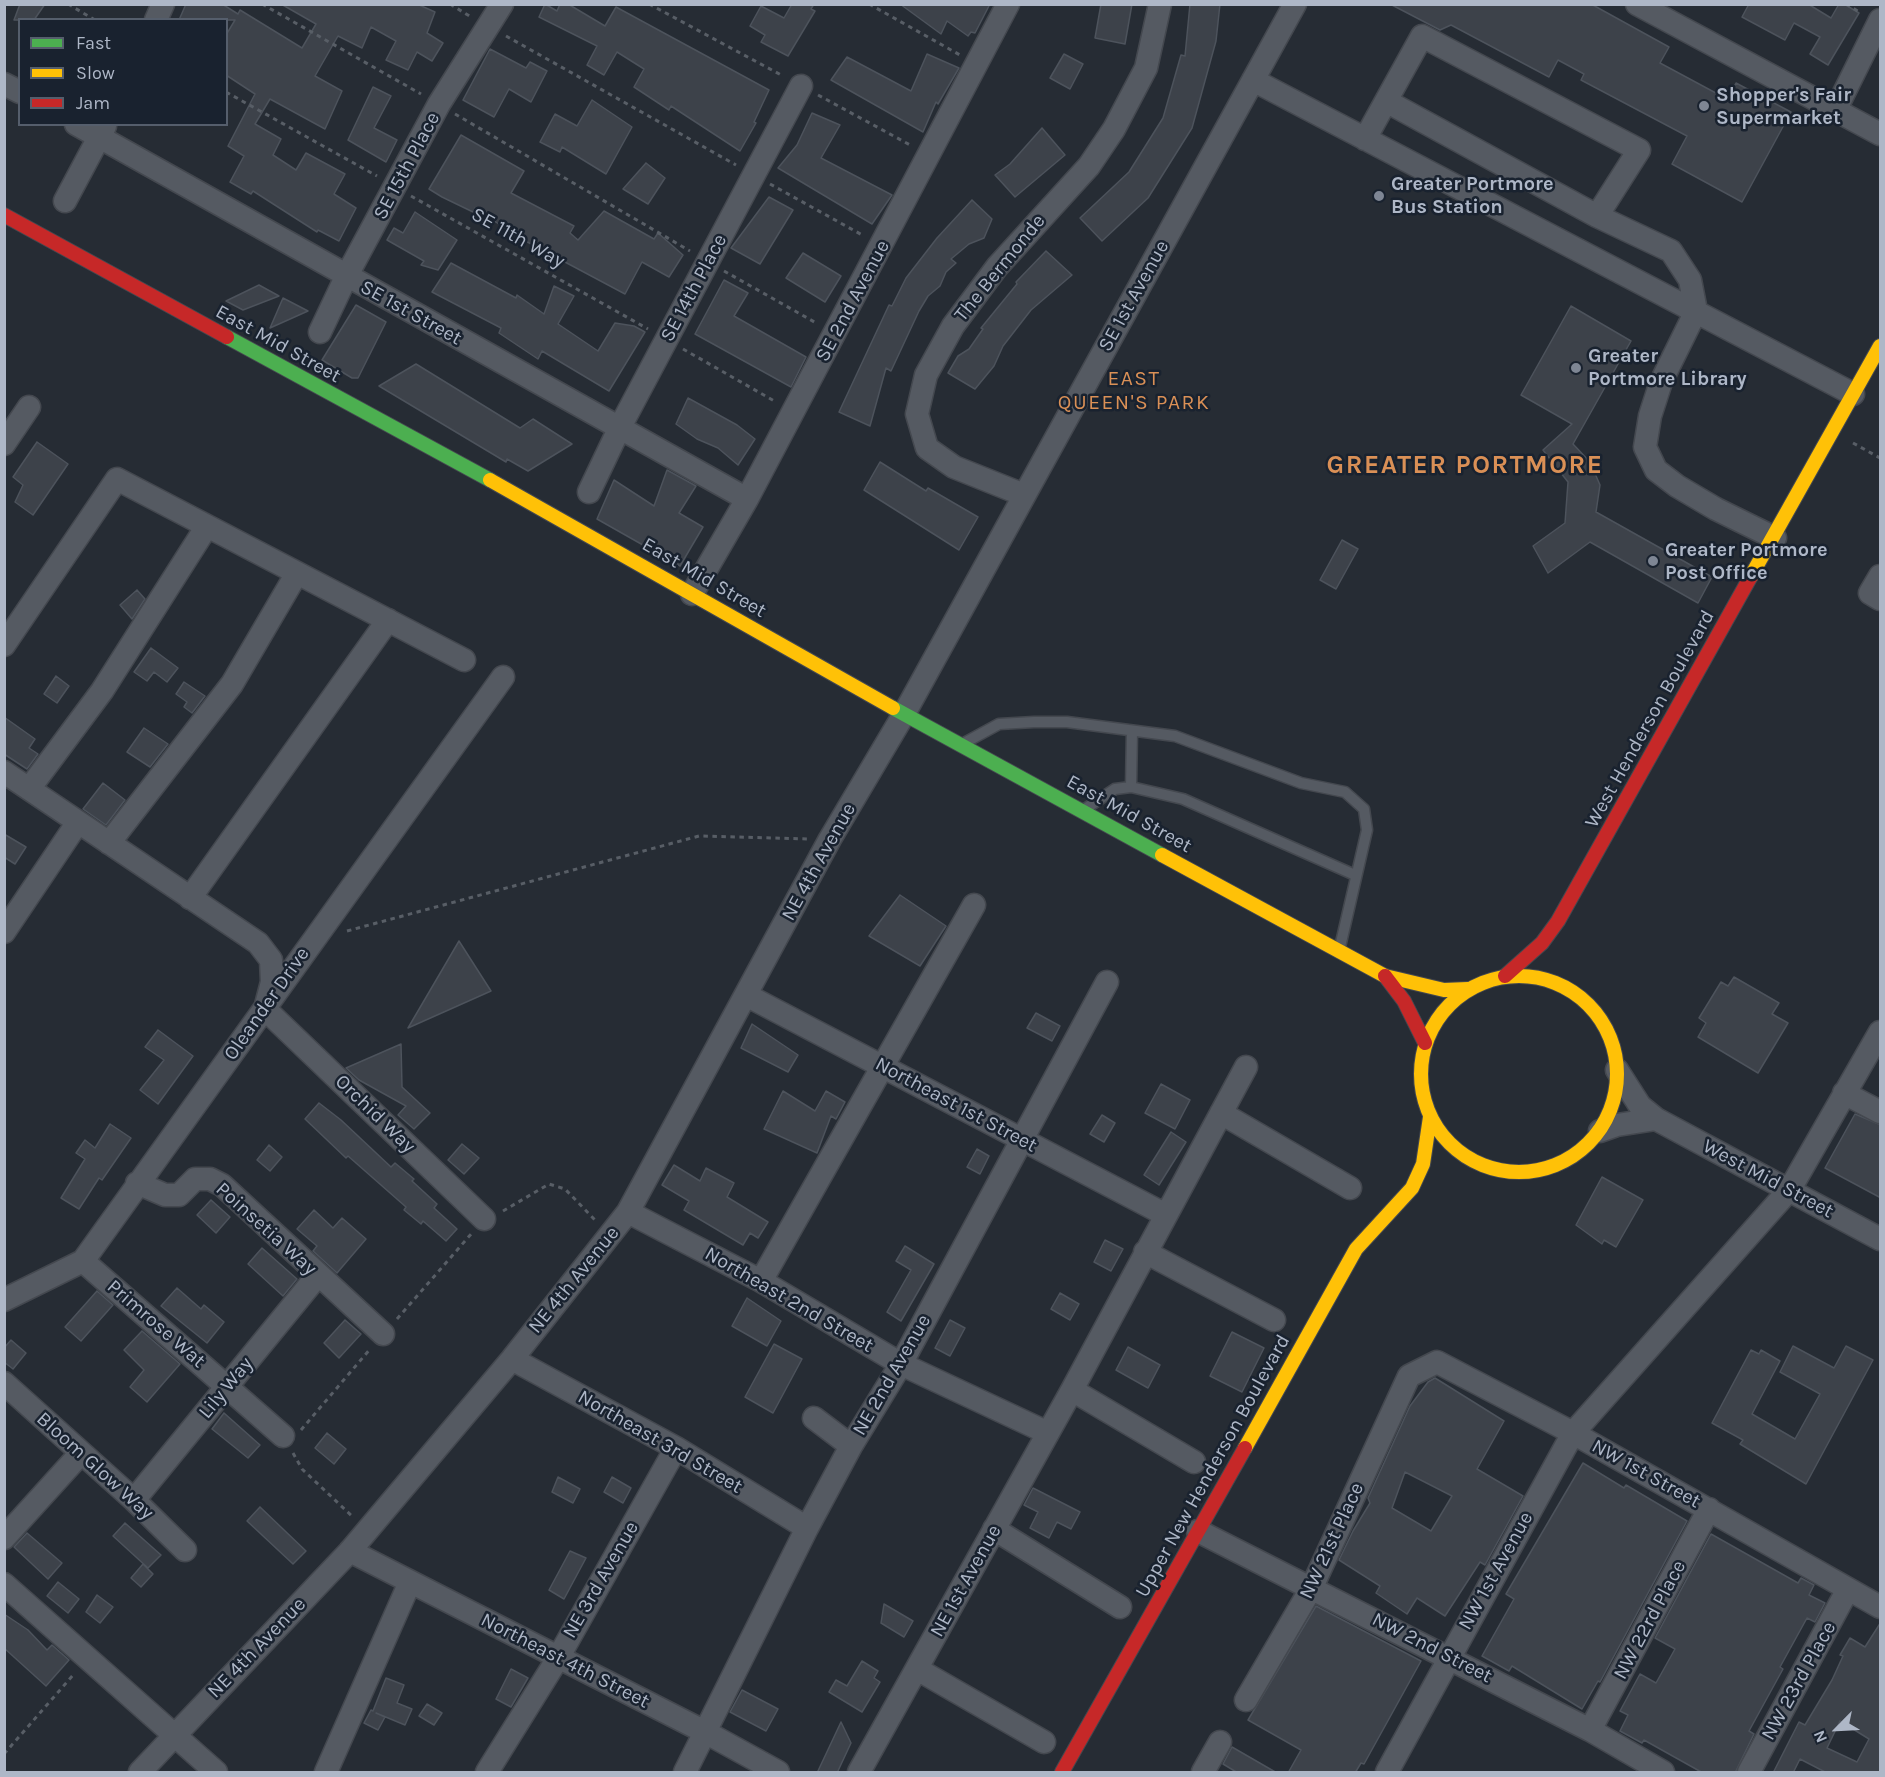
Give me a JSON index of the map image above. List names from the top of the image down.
{
  "streets": {
    "street": [
      "SE 15th Place",
      "The Bermonde",
      "SE 14th Place",
      "SE 1st Avenue",
      "SE 2nd Avenue",
      "SE 1st Street",
      "East Mid Street",
      "West Henderson Boulevard",
      "NE 4th Avenue",
      "Oleander Drive",
      "Northeast 1st Street",
      "Orchid Way",
      "West Mid Street",
      "Poinsetia Way",
      "Northeast 2nd Street",
      "Primrose Wat",
      "NE 2nd Avenue",
      "Lily Way",
      "Northeast 3rd Street",
      "Bloom Glow Way",
      "Upper New Henderson Boulevard",
      "NW 1st Street",
      "NW 21st Place",
      "NW 1st Avenue",
      "NE 3rd Avenue",
      "NE 1st Avenue",
      "NW 22rd Place",
      "NW 2nd Street",
      "Northeast 4th Street",
      "NW 23rd Place"
    ],
    "path": ["SE 11th Way"]
  },
  "crossings": [
    ["SE 15th Place", "SE 11th Way"],
    ["SE 15th Place", "SE 1st Street"],
    ["SE 11th Way", "SE 14th Place"],
    ["SE 11th Way", "SE 2nd Avenue"],
    ["The Bermonde", "SE 1st Avenue"],
    ["SE 14th Place", "SE 1st Street"],
    ["SE 1st Avenue", "East Mid Street"],
    ["SE 1st Avenue", "NE 4th Avenue"],
    ["SE 2nd Avenue", "SE 1st Street"],
    ["SE 2nd Avenue", "East Mid Street"],
    ["East Mid Street", "West Henderson Boulevard"],
    ["East Mid Street", "NE 4th Avenue"],
    ["East Mid Street", "West Mid Street"],
    ["East Mid Street", "Upper New Henderson Boulevard"],
    ["West Henderson Boulevard", "West Mid Street"],
    ["West Henderson Boulevard", "Upper New Henderson Boulevard"],
    ["NE 4th Avenue", "Northeast 1st Street"],
    ["NE 4th Avenue", "Northeast 2nd Street"],
    ["NE 4th Avenue", "Northeast 3rd Street"],
    ["NE 4th Avenue", "Northeast 4th Street"],
    ["Oleander Drive", "Orchid Way"],
    ["Oleander Drive", "Poinsetia Way"],
    ["Oleander Drive", "Primrose Wat"],
    ["Northeast 1st Street", "NE 2nd Avenue"],
    ["Northeast 1st Street", "NE 1st Avenue"],
    ["West Mid Street", "Upper New Henderson Boulevard"],
    ["West Mid Street", "NW 1st Avenue"],
    ["Poinsetia Way", "Lily Way"],
    ["Northeast 2nd Street", "NE 2nd Avenue"],
    ["Northeast 2nd Street", "NE 1st Avenue"],
    ["Primrose Wat", "Lily Way"],
    ["NE 2nd Avenue", "Northeast 3rd Street"],
    ["NE 2nd Avenue", "Northeast 4th Street"],
    ["Lily Way", "Bloom Glow Way"],
    ["Northeast 3rd Street", "NE 3rd Avenue"],
    ["Upper New Henderson Boulevard", "NW 2nd Street"],
    ["NW 1st Street", "NW 21st Place"],
    ["NW 1st Street", "NW 1st Avenue"],
    ["NW 1st Street", "NW 22rd Place"],
    ["NW 1st Street", "NW 23rd Place"],
    ["NW 21st Place", "NW 2nd Street"],
    ["NW 1st Avenue", "NW 2nd Street"],
    ["NE 3rd Avenue", "Northeast 4th Street"],
    ["NW 22rd Place", "NW 2nd Street"]
  ],
  "districts": ["EAST QUEEN'S PARK", "GREATER PORTMORE"],
  "places": [
    "Shopper's Fair Supermarket",
    "Greater Portmore Bus Station",
    "Greater Portmore Library",
    "Greater Portmore Post Office"
  ],
  "legend": ["Fast", "Slow", "Jam"],
  "north": "bottom left"
}
